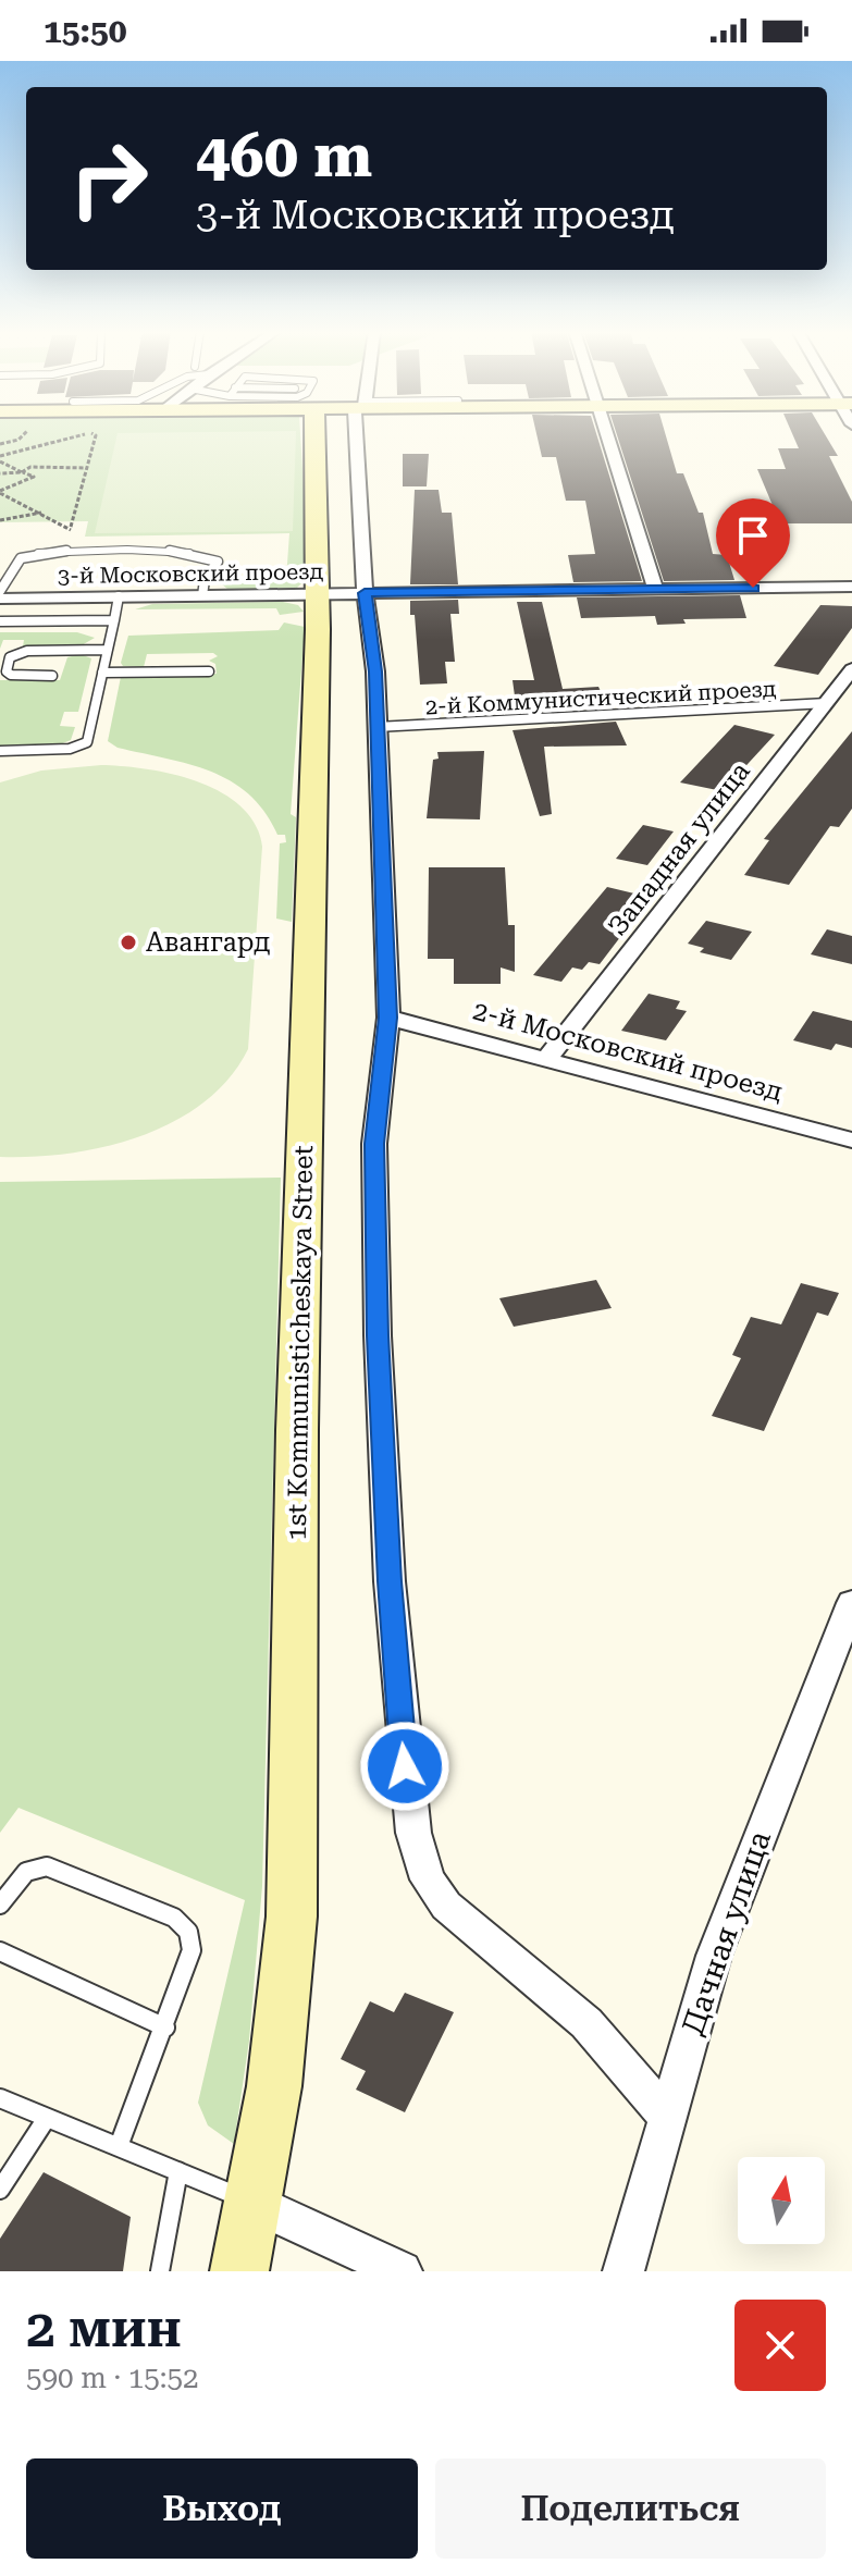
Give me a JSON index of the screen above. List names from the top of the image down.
{
  "streets": {
    "street": [
      "3-й Московский проезд",
      "Западная улица",
      "2-й Московский проезд",
      "1st Kommunisticheskaya Street",
      "Дачная улица"
    ],
    "lane": ["2-й Коммунистический проезд"]
  },
  "crossings": [
    ["3-й Московский проезд", "1st Kommunisticheskaya Street"],
    ["2-й Коммунистический проезд", "Западная улица"],
    ["Западная улица", "2-й Московский проезд"]
  ],
  "places": ["Авангард"],
  "north": "top",
  "page": {
    "status": "15:50",
    "turn": ["460 m", "3-й Московский проезд"],
    "heading": ["2 мин", "590 m · 15:52"],
    "buttons": ["Выход", "Поделиться"]
  }
}
